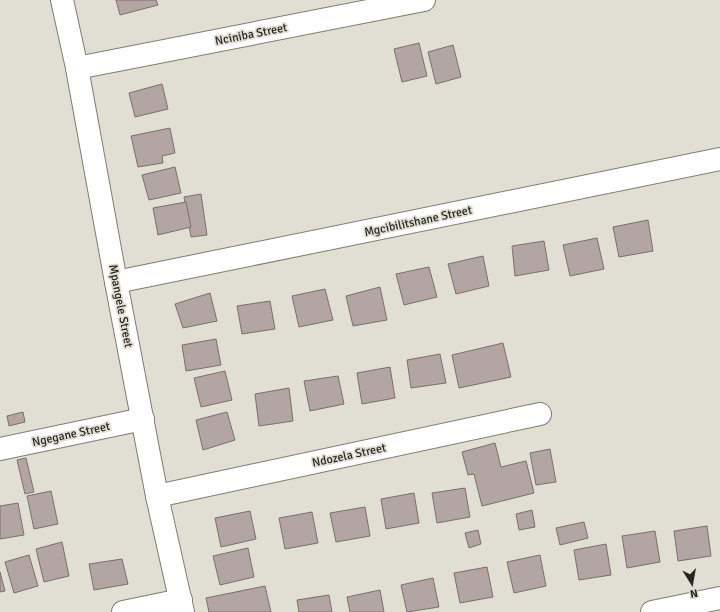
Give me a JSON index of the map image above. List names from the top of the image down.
{
  "streets": {
    "street": [
      "Nciniba Street",
      "Mgcibilitshane Street",
      "Mpangele Street",
      "Ngegane Street",
      "Ndozela Street"
    ]
  },
  "crossings": [
    ["Nciniba Street", "Mpangele Street"],
    ["Mgcibilitshane Street", "Mpangele Street"],
    ["Mpangele Street", "Ngegane Street"],
    ["Mpangele Street", "Ndozela Street"]
  ],
  "north": "bottom"
}
